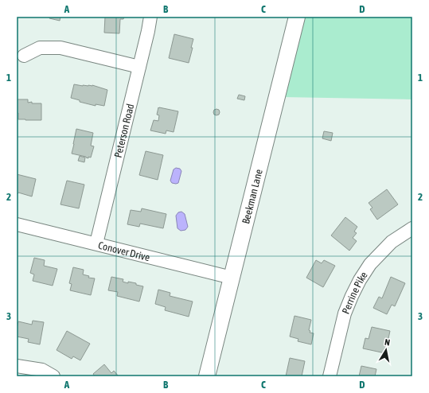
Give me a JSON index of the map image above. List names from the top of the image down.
{
  "streets": {
    "street": [
      "Peterson Road",
      "Beekman Lane",
      "Conover Drive",
      "Perrine Pike"
    ]
  },
  "crossings": [
    ["Peterson Road", "Conover Drive"],
    ["Beekman Lane", "Conover Drive"]
  ],
  "north": "top",
  "grid": {
    "columns": [
      "A",
      "B",
      "C",
      "D"
    ],
    "rows": ["1", "2", "3"]
  }
}
